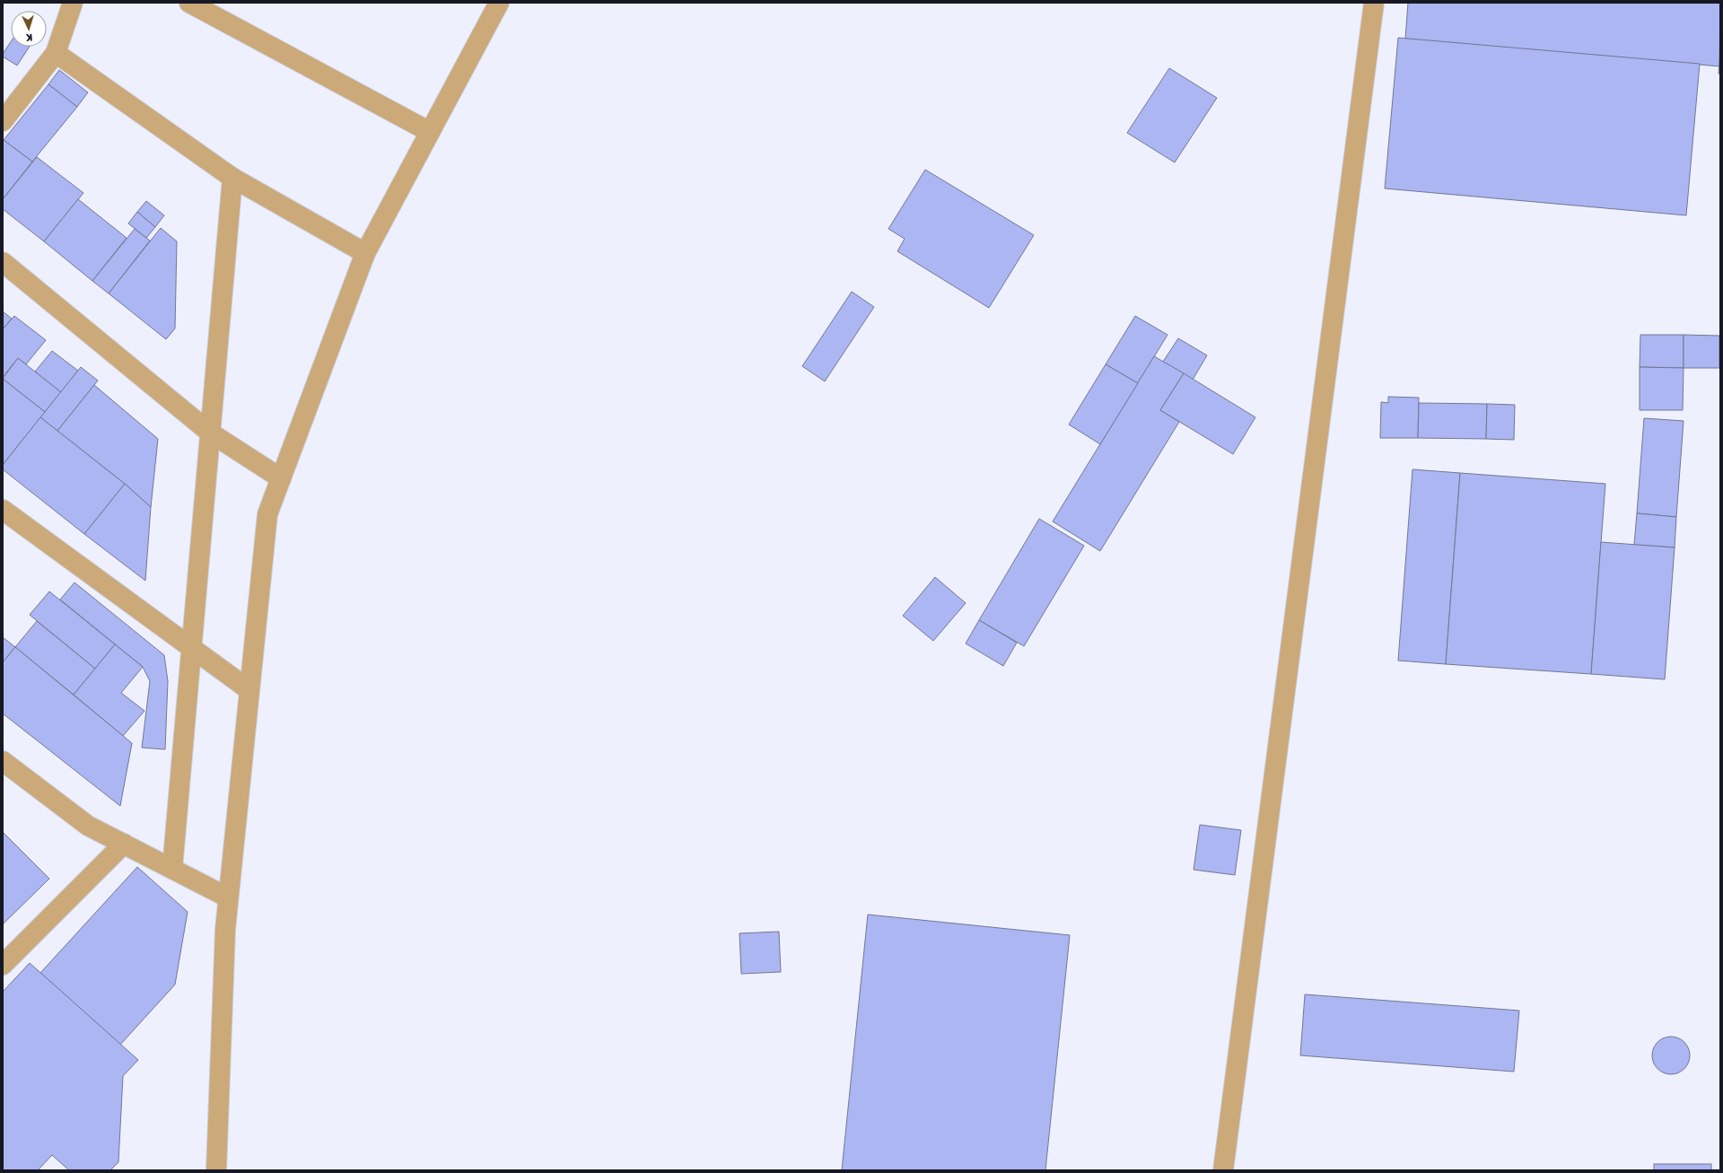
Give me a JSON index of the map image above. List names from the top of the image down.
{
  "north": "bottom"
}
